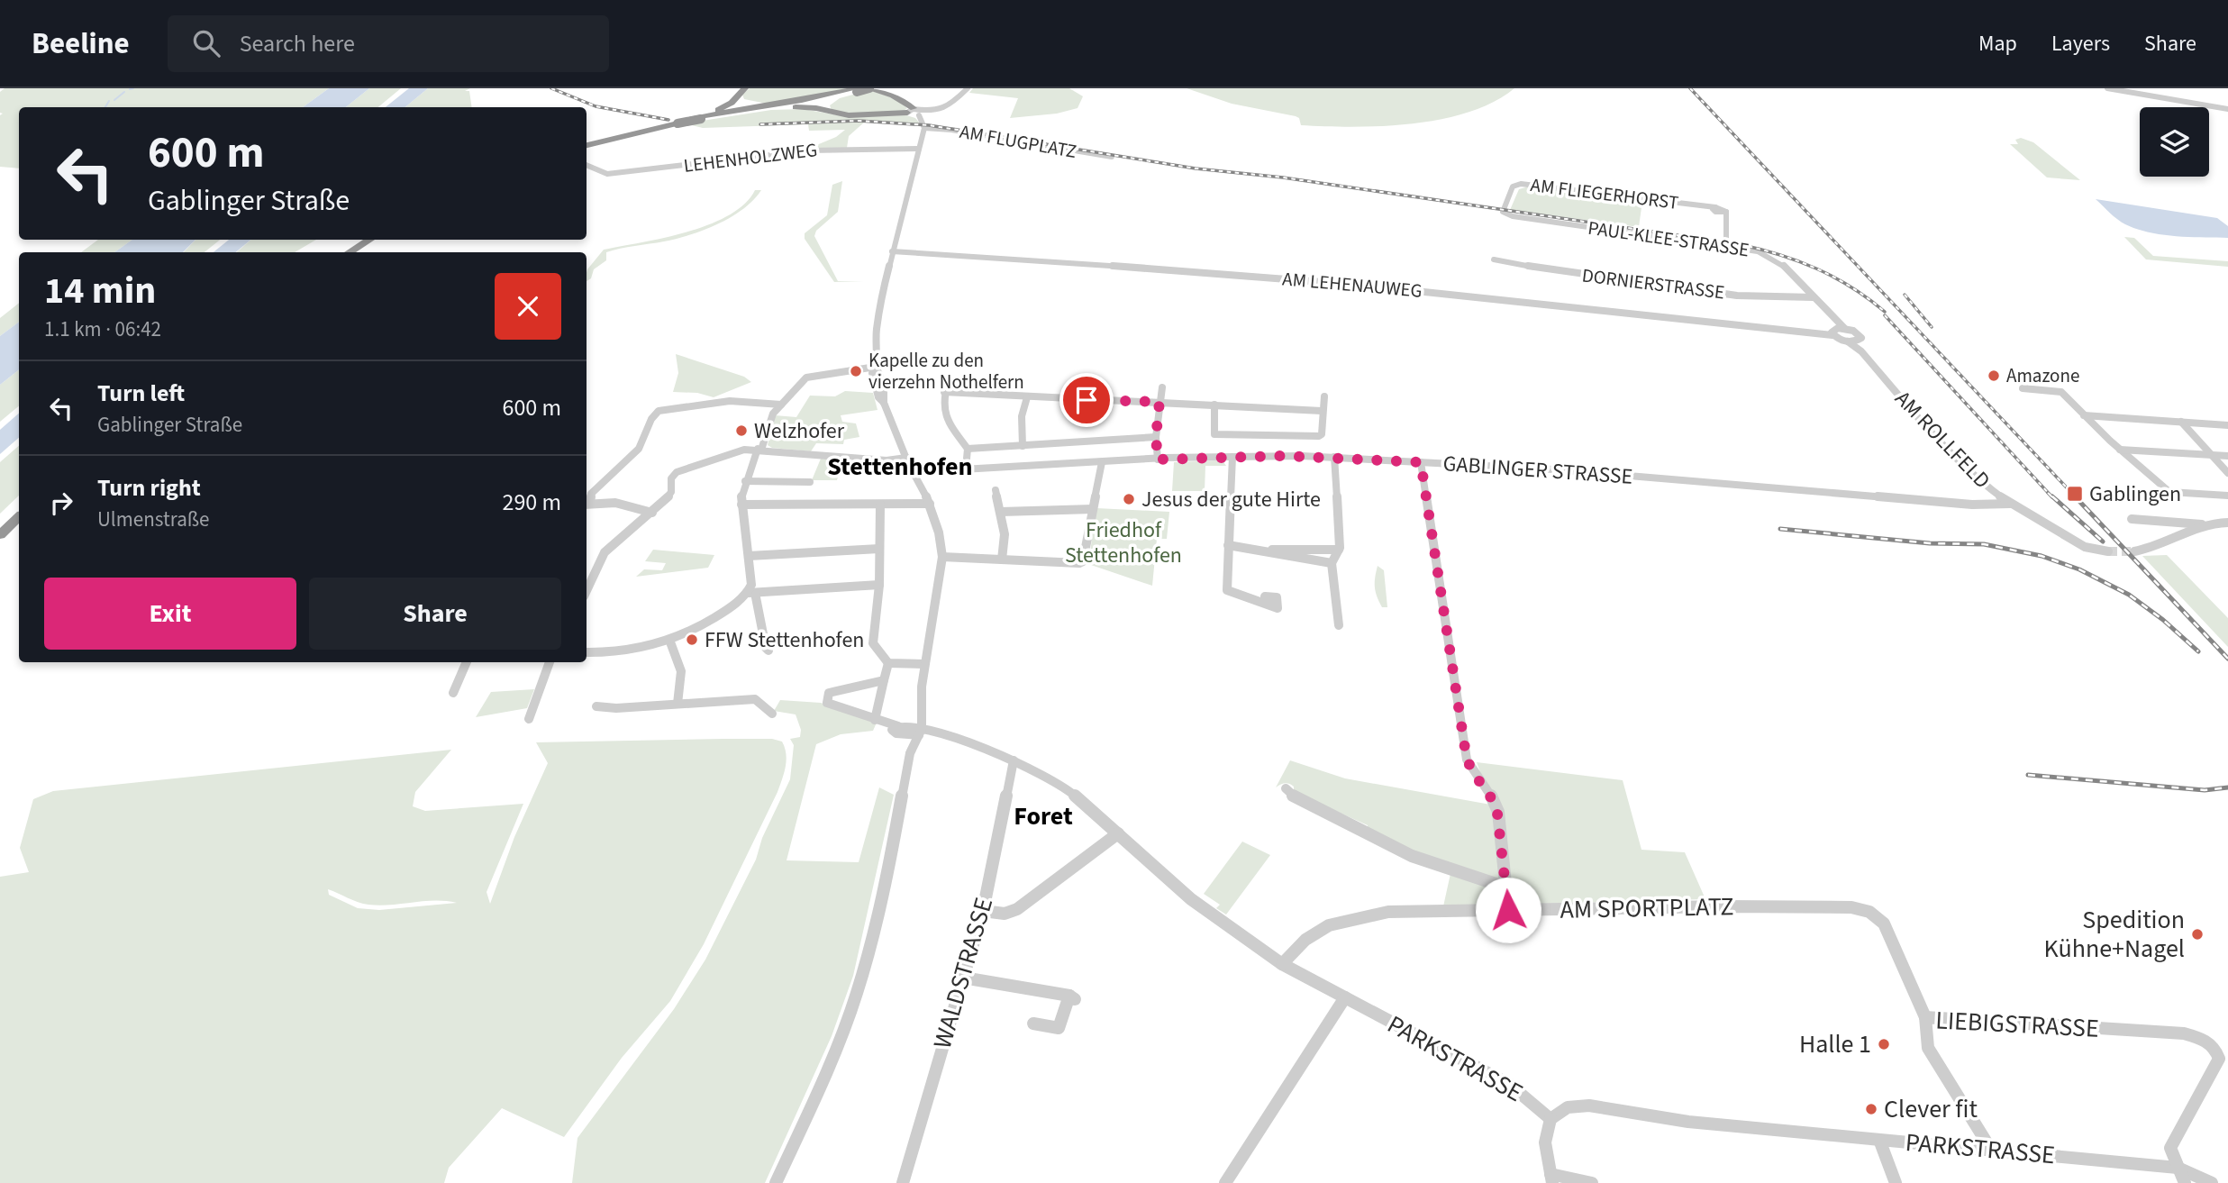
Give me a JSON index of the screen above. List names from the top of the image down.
{
  "streets": {
    "street": [
      "AM FLUGPLATZ",
      "LEHENHOLZWEG",
      "AM FLIEGERHORST",
      "PAUL-KLEE-STRASSE",
      "DORNIERSTRASSE",
      "AM LEHENAUWEG",
      "AM ROLLFELD",
      "GABLINGER STRASSE",
      "AM SPORTPLATZ",
      "WALDSTRASSE",
      "LIEBIGSTRASSE",
      "PARKSTRASSE"
    ]
  },
  "crossings": [
    ["AM FLIEGERHORST", "PAUL-KLEE-STRASSE"],
    ["PAUL-KLEE-STRASSE", "DORNIERSTRASSE"],
    ["PAUL-KLEE-STRASSE", "AM LEHENAUWEG"],
    ["AM ROLLFELD", "GABLINGER STRASSE"],
    ["AM SPORTPLATZ", "LIEBIGSTRASSE"],
    ["AM SPORTPLATZ", "PARKSTRASSE"],
    ["WALDSTRASSE", "PARKSTRASSE"],
    ["LIEBIGSTRASSE", "PARKSTRASSE"]
  ],
  "districts": ["Stettenhofen", "Foret"],
  "parks": ["Friedhof Stettenhofen"],
  "places": {
    "other": [
      "Kapelle zu den vierzehn Nothelfern",
      "Amazone",
      "Welzhofer",
      "Jesus der gute Hirte",
      "FFW Stettenhofen",
      "Spedition Kühne+Nagel",
      "Halle 1",
      "Clever fit"
    ],
    "transit": ["Gablingen"]
  },
  "page": {
    "header": "Beeline",
    "search": "Search here",
    "nav": ["Map", "Layers", "Share"],
    "turn": ["600 m", "Gablinger Straße"],
    "heading": ["14 min", "1.1 km · 06:42"],
    "list": [
      {
        "name": "Turn left",
        "note": "Gablinger Straße",
        "value": "600 m"
      },
      {
        "name": "Turn right",
        "note": "Ulmenstraße",
        "value": "290 m"
      }
    ],
    "buttons": ["Exit", "Share"]
  }
}
